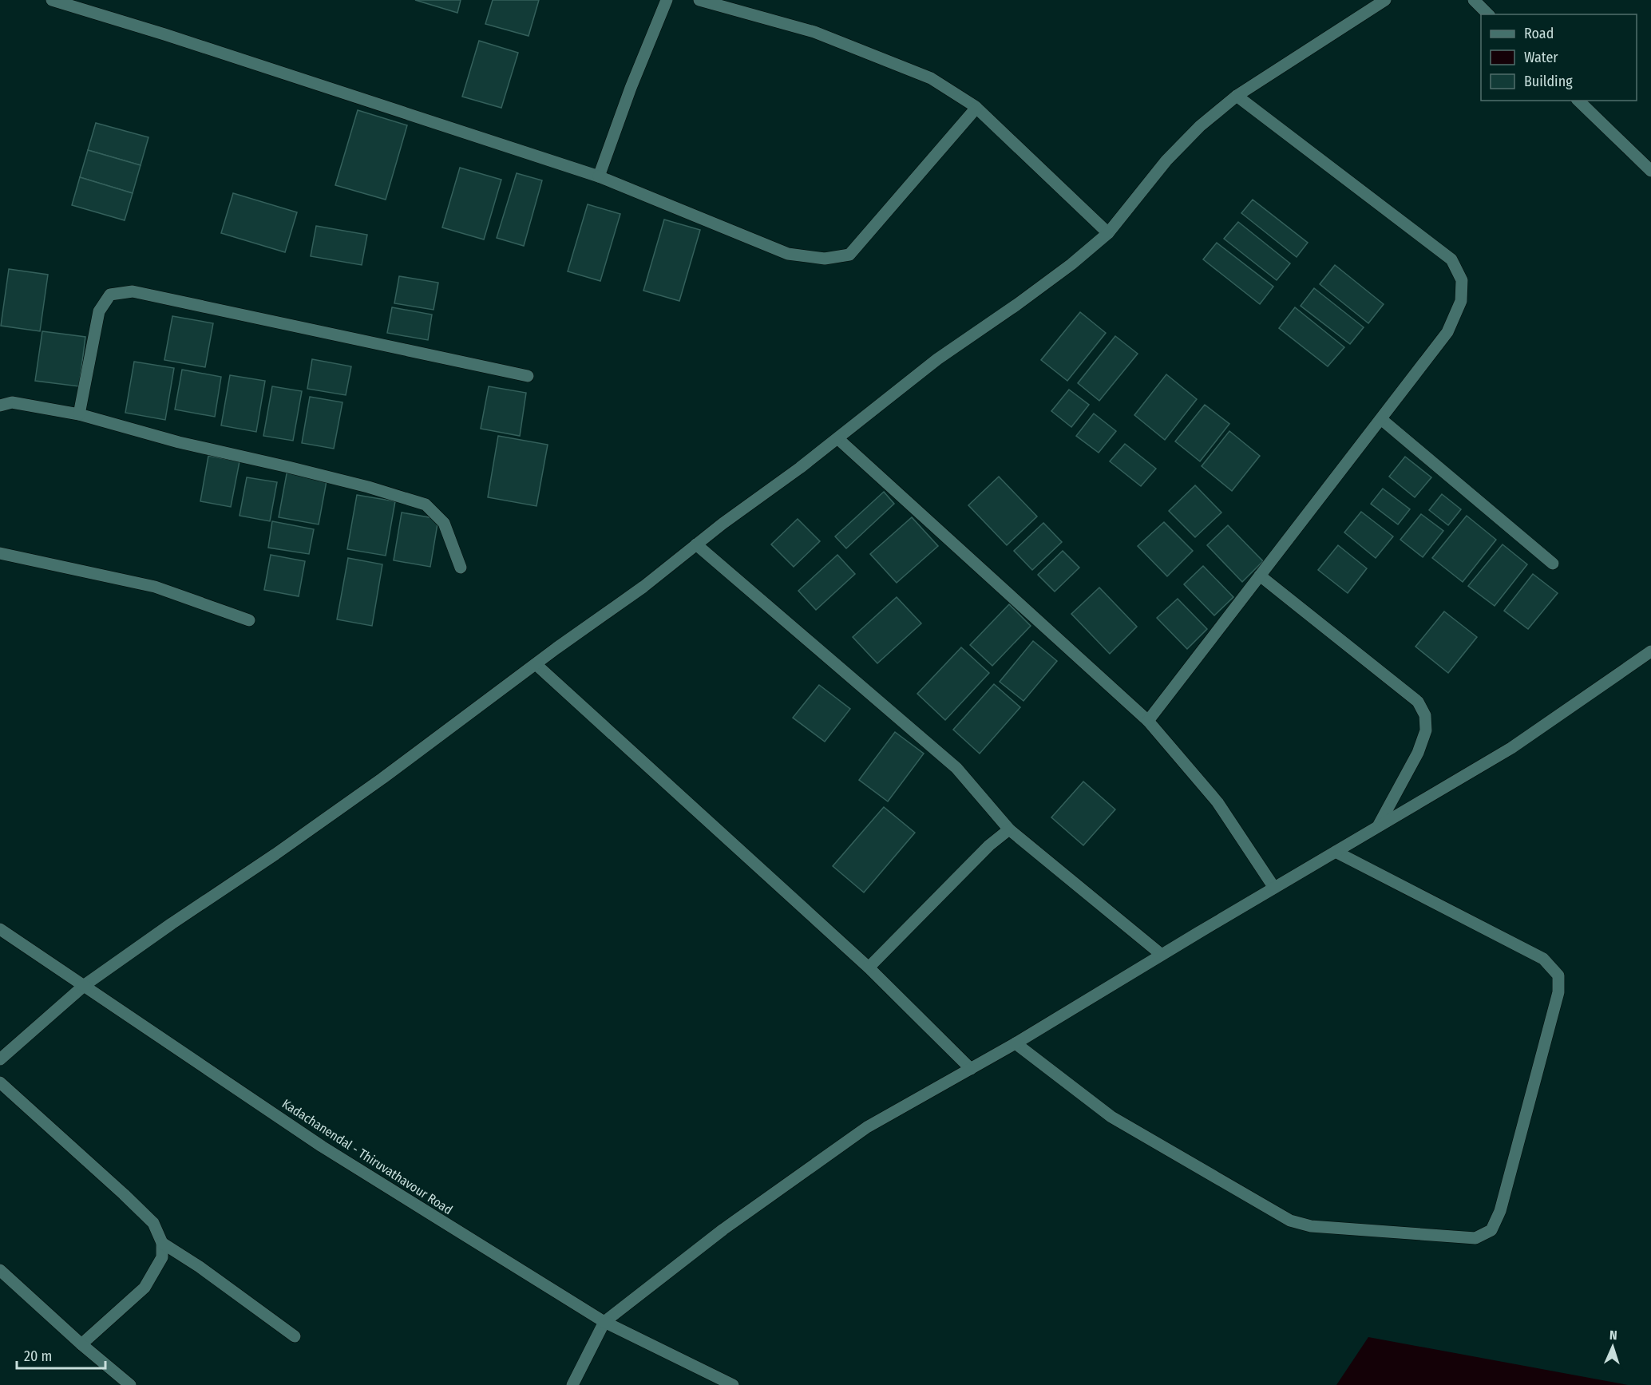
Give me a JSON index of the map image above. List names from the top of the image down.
{
  "streets": {
    "street": ["Kadachanendal - Thiruvathavour Road"]
  },
  "legend": ["Road", "Water", "Building"],
  "scale_bar": "20 m",
  "north": "top"
}
